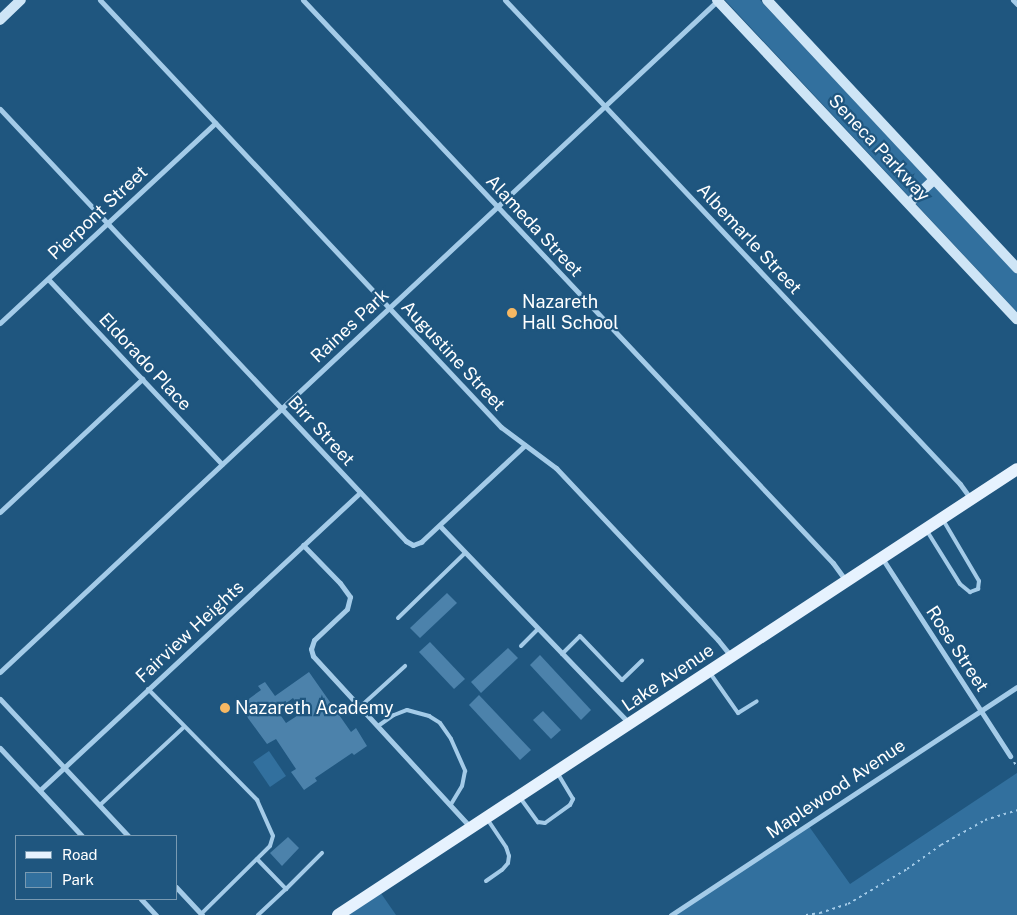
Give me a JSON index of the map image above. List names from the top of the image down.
{
  "streets": {
    "main road": ["Lake Avenue"],
    "street": [
      "Seneca Parkway",
      "Pierpont Street",
      "Alameda Street",
      "Albemarle Street",
      "Raines Park",
      "Augustine Street",
      "Eldorado Place",
      "Birr Street",
      "Fairview Heights",
      "Rose Street",
      "Maplewood Avenue"
    ]
  },
  "crossings": [
    ["Seneca Parkway", "Raines Park"],
    ["Pierpont Street", "Augustine Street"],
    ["Pierpont Street", "Eldorado Place"],
    ["Pierpont Street", "Birr Street"],
    ["Alameda Street", "Raines Park"],
    ["Alameda Street", "Lake Avenue"],
    ["Albemarle Street", "Raines Park"],
    ["Albemarle Street", "Lake Avenue"],
    ["Raines Park", "Augustine Street"],
    ["Raines Park", "Eldorado Place"],
    ["Raines Park", "Birr Street"],
    ["Augustine Street", "Birr Street"],
    ["Augustine Street", "Lake Avenue"],
    ["Birr Street", "Fairview Heights"],
    ["Rose Street", "Lake Avenue"],
    ["Rose Street", "Maplewood Avenue"]
  ],
  "places": ["Nazareth Hall School", "Nazareth Academy"],
  "legend": ["Road", "Park"]
}
